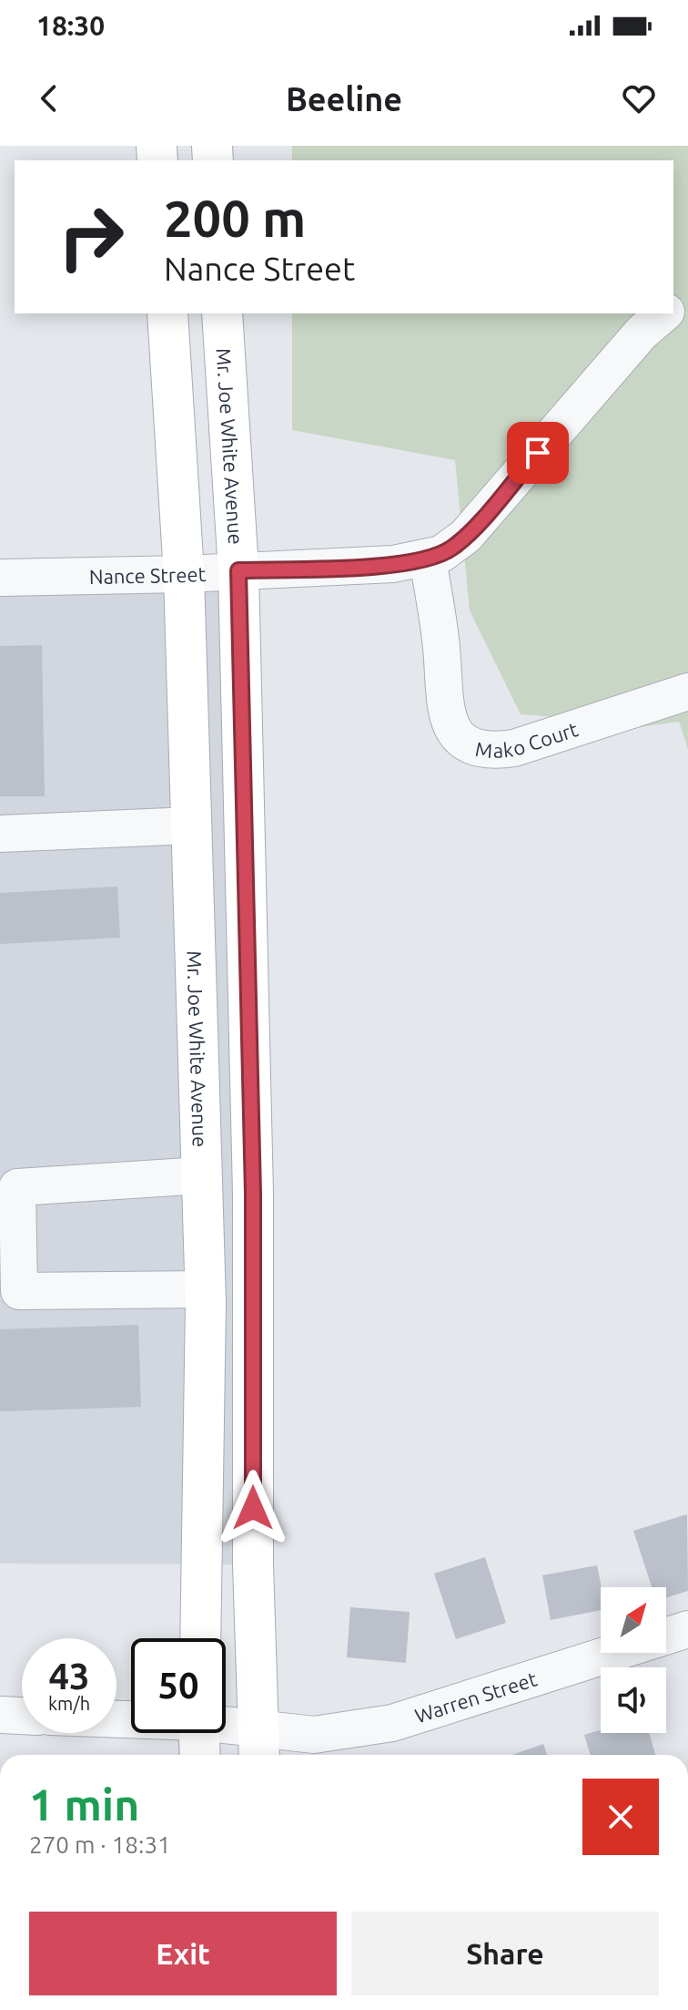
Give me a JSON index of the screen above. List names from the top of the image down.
{
  "streets": {
    "main road": ["Mr. Joe White Avenue"],
    "street": ["Nance Street", "Mako Court", "Warren Street"]
  },
  "crossings": [
    ["Mr. Joe White Avenue", "Nance Street"],
    ["Mr. Joe White Avenue", "Warren Street"],
    ["Nance Street", "Mako Court"]
  ],
  "north": "top right",
  "page": {
    "status": "18:30",
    "header": "Beeline",
    "turn": ["200 m", "Nance Street"],
    "speed": "43 km/h",
    "limit": "50",
    "heading": ["1 min", "270 m · 18:31"],
    "buttons": ["Exit", "Share"]
  }
}
